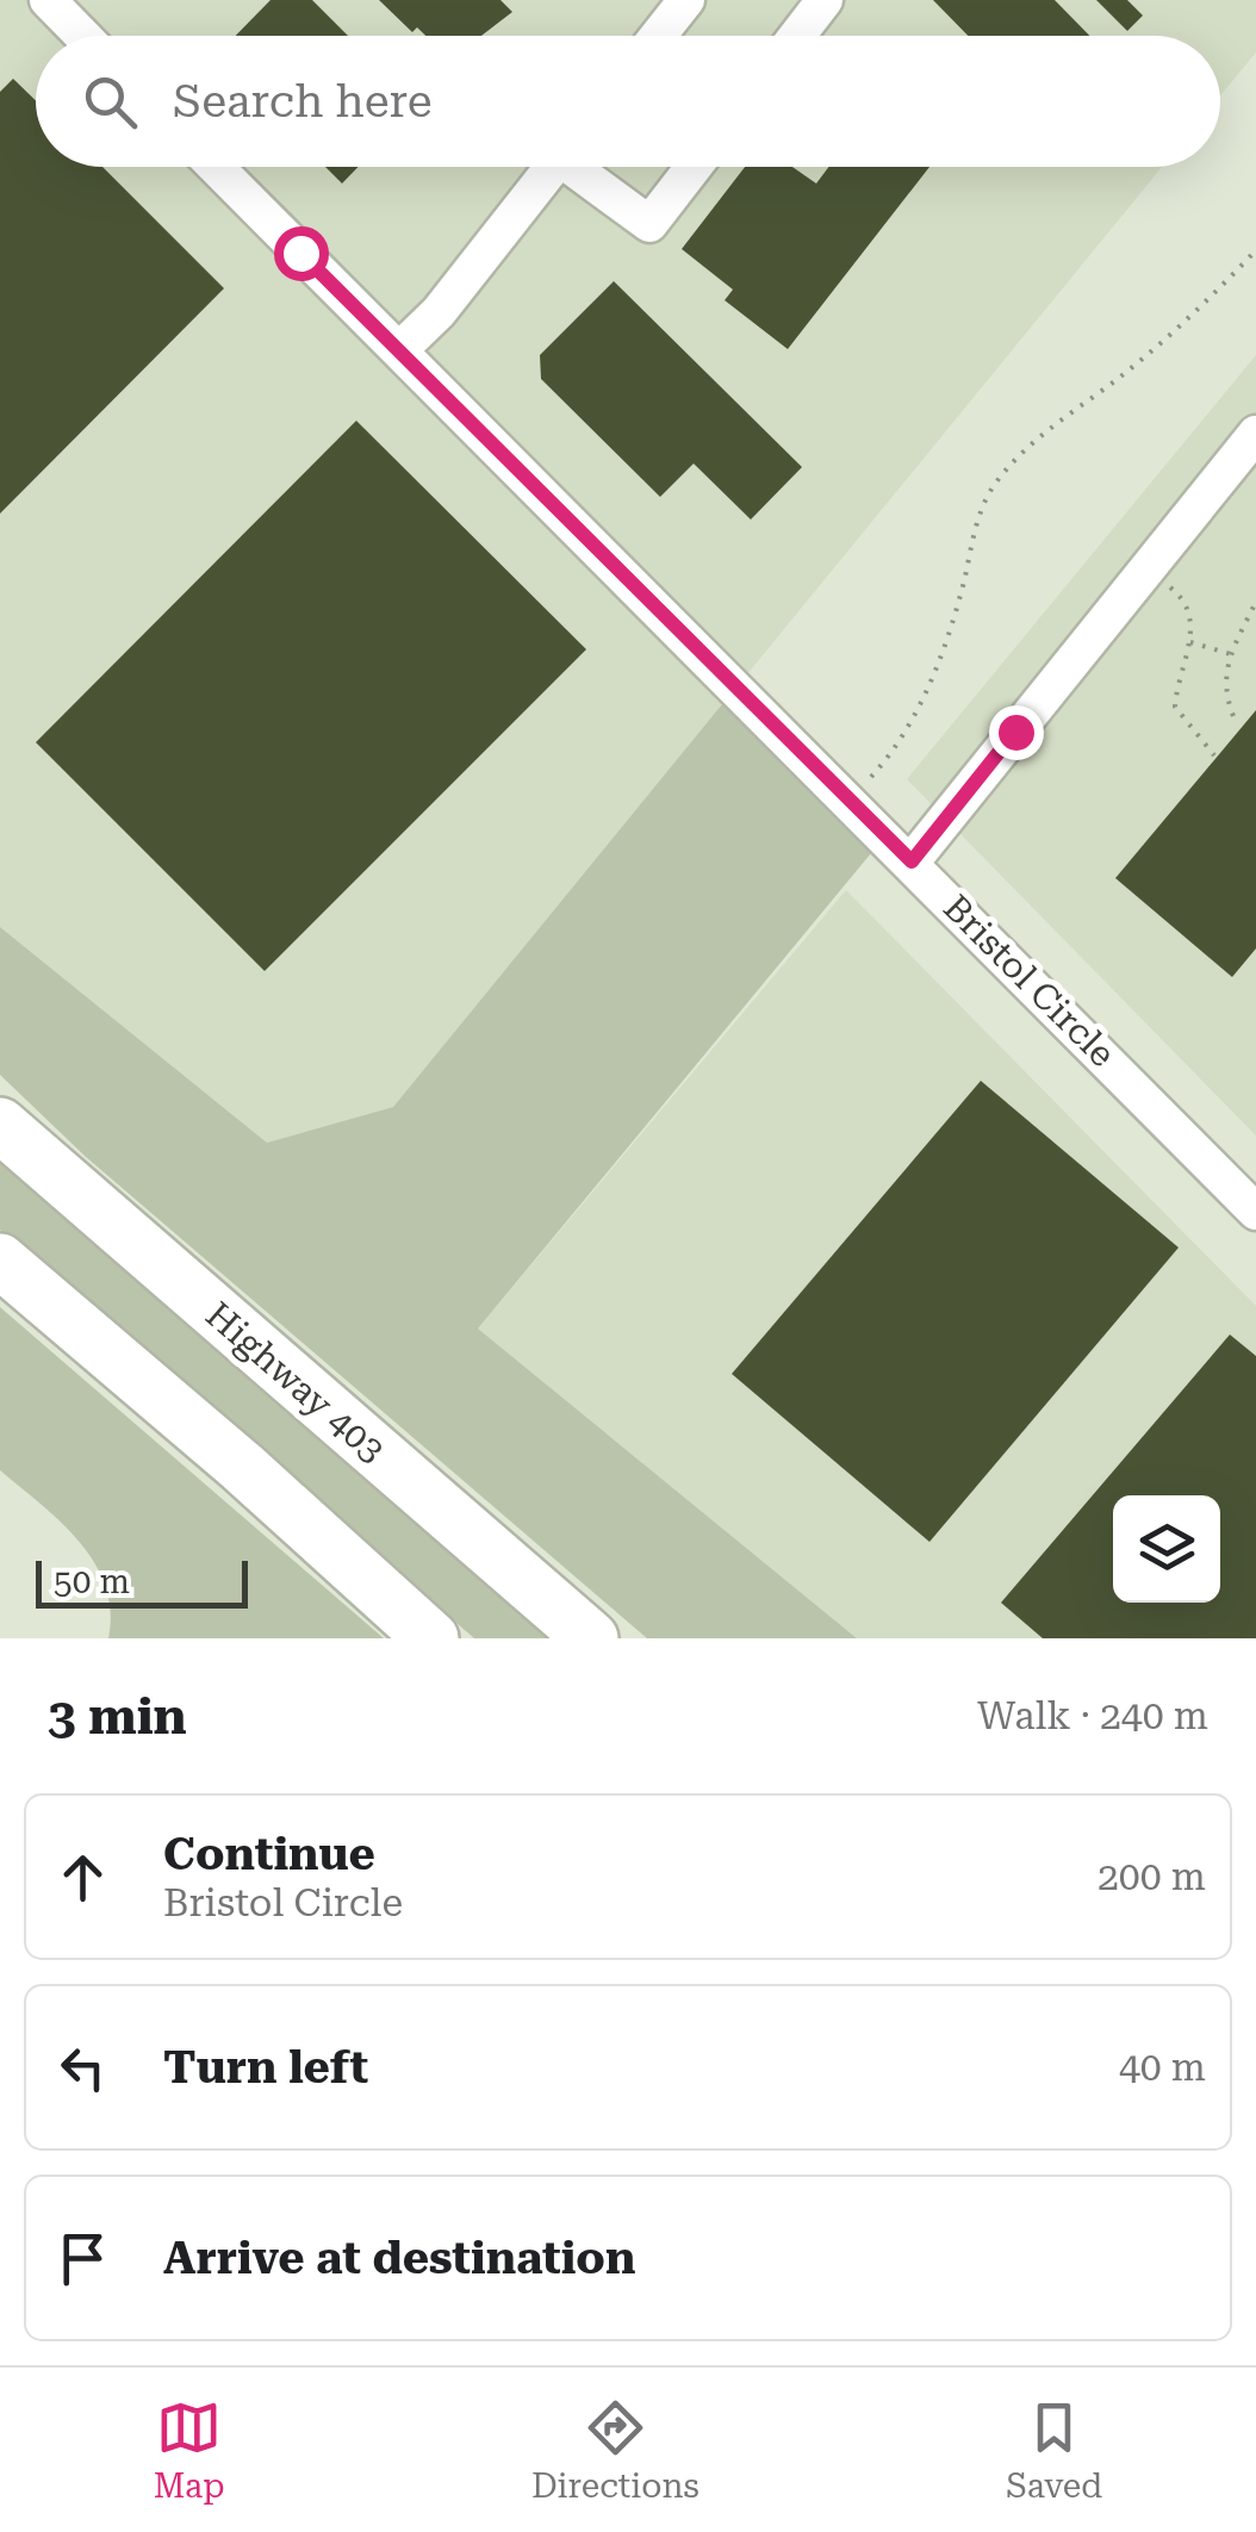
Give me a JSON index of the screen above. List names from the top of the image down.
{
  "streets": {
    "highway": ["Highway 403"],
    "street": ["Bristol Circle"]
  },
  "scale_bar": "50 m",
  "page": {
    "search": "Search here",
    "scale": "50 m",
    "heading": ["3 min", "Walk · 240 m"],
    "list": [
      ["Continue", "Bristol Circle", "200 m"],
      ["Turn left", "40 m"],
      "Arrive at destination"
    ],
    "nav": ["Map", "Directions", "Saved"]
  }
}
